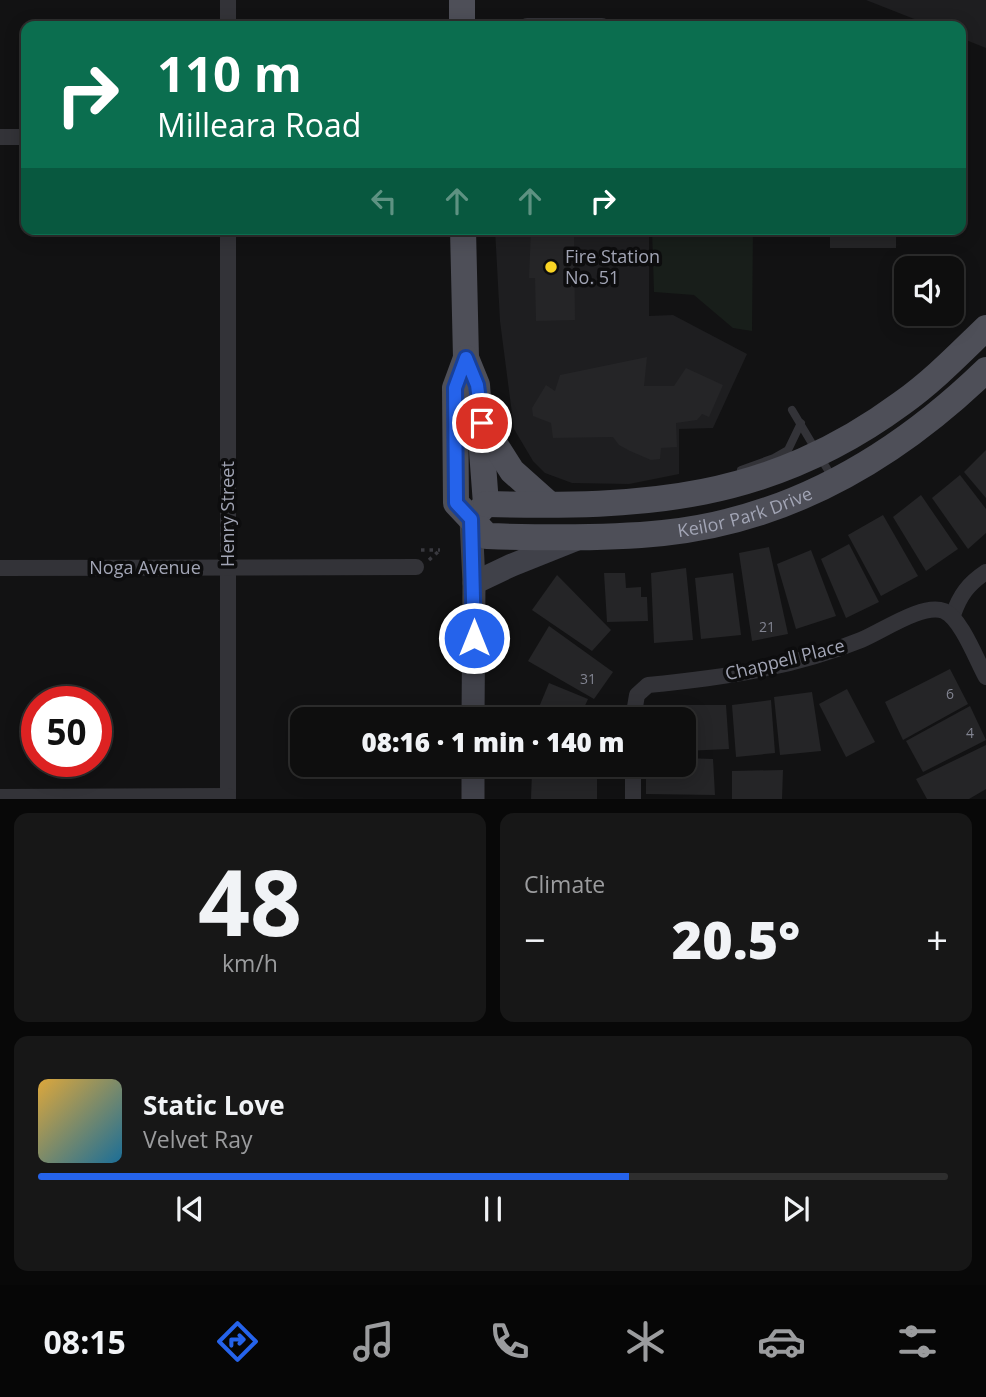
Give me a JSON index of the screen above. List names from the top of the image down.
{
  "streets": {
    "main road": ["Keilor Park Drive"],
    "street": ["Henry Street", "Noga Avenue", "Chappell Place"]
  },
  "crossings": [
    ["Henry Street", "Noga Avenue"]
  ],
  "places": ["Fire Station No. 51"],
  "house_numbers": [
    "21",
    "31",
    "6",
    "4"
  ],
  "page": {
    "turn": ["110 m", "Milleara Road"],
    "limit": "50",
    "trip": "08:16 · 1 min · 140 m",
    "tile": [
      ["48", "km/h"],
      "Climate"
    ],
    "heat": ["−", "20.5°", "+"],
    "song": ["Static Love", "Velvet Ray"],
    "tabs": "08:15"
  }
}
